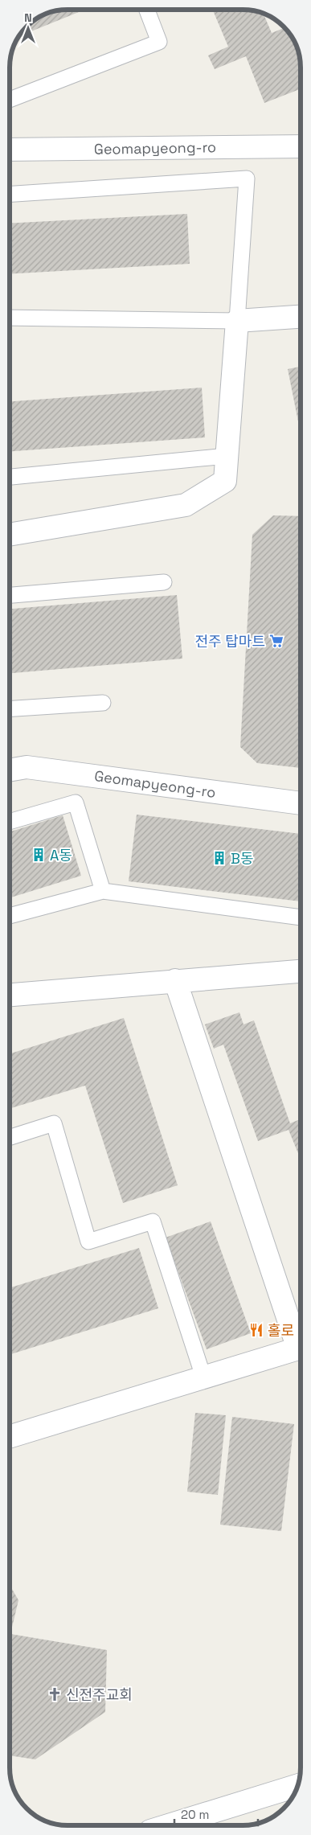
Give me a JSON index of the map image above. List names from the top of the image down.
{
  "streets": {
    "street": ["Geomapyeong-ro"]
  },
  "places": {
    "supermarket": ["전주 탑마트"],
    "building": ["A동", "B동"],
    "restaurant": ["홀로"],
    "church": ["신전주교회"]
  },
  "scale_bar": "20 m",
  "north": "top"
}
